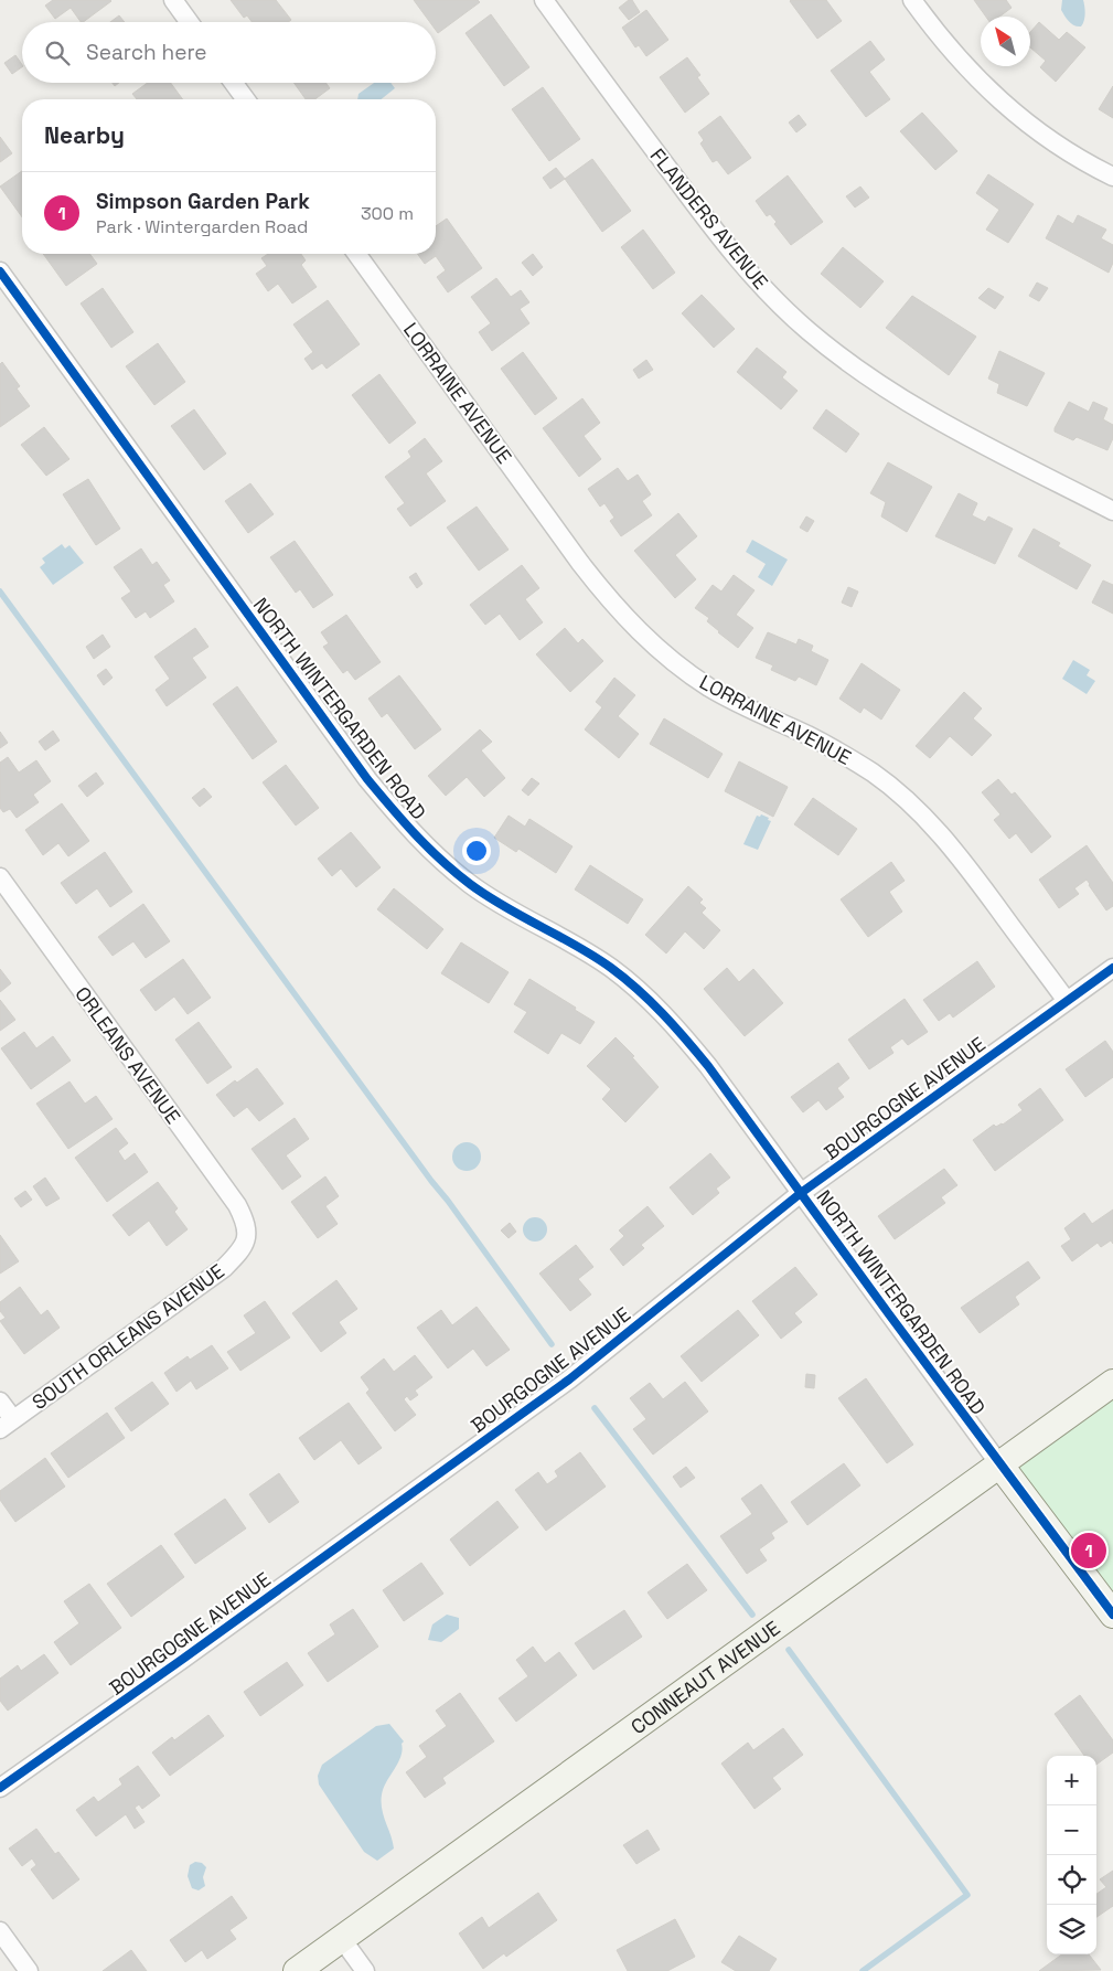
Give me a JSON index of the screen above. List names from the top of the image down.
{
  "streets": {
    "street": [
      "FLANDERS AVENUE",
      "LORRAINE AVENUE",
      "NORTH WINTERGARDEN ROAD",
      "ORLEANS AVENUE",
      "BOURGOGNE AVENUE",
      "SOUTH ORLEANS AVENUE",
      "CONNEAUT AVENUE"
    ]
  },
  "crossings": [
    ["LORRAINE AVENUE", "BOURGOGNE AVENUE"],
    ["NORTH WINTERGARDEN ROAD", "BOURGOGNE AVENUE"],
    ["NORTH WINTERGARDEN ROAD", "CONNEAUT AVENUE"],
    ["ORLEANS AVENUE", "SOUTH ORLEANS AVENUE"]
  ],
  "north": "top left",
  "page": {
    "search": "Search here",
    "heading": "Nearby",
    "list": [
      {
        "mark": "1",
        "name": "Simpson Garden Park",
        "note": "Park · Wintergarden Road",
        "value": "300 m"
      }
    ],
    "pins": "1",
    "map_buttons": ["+", "−"]
  }
}
